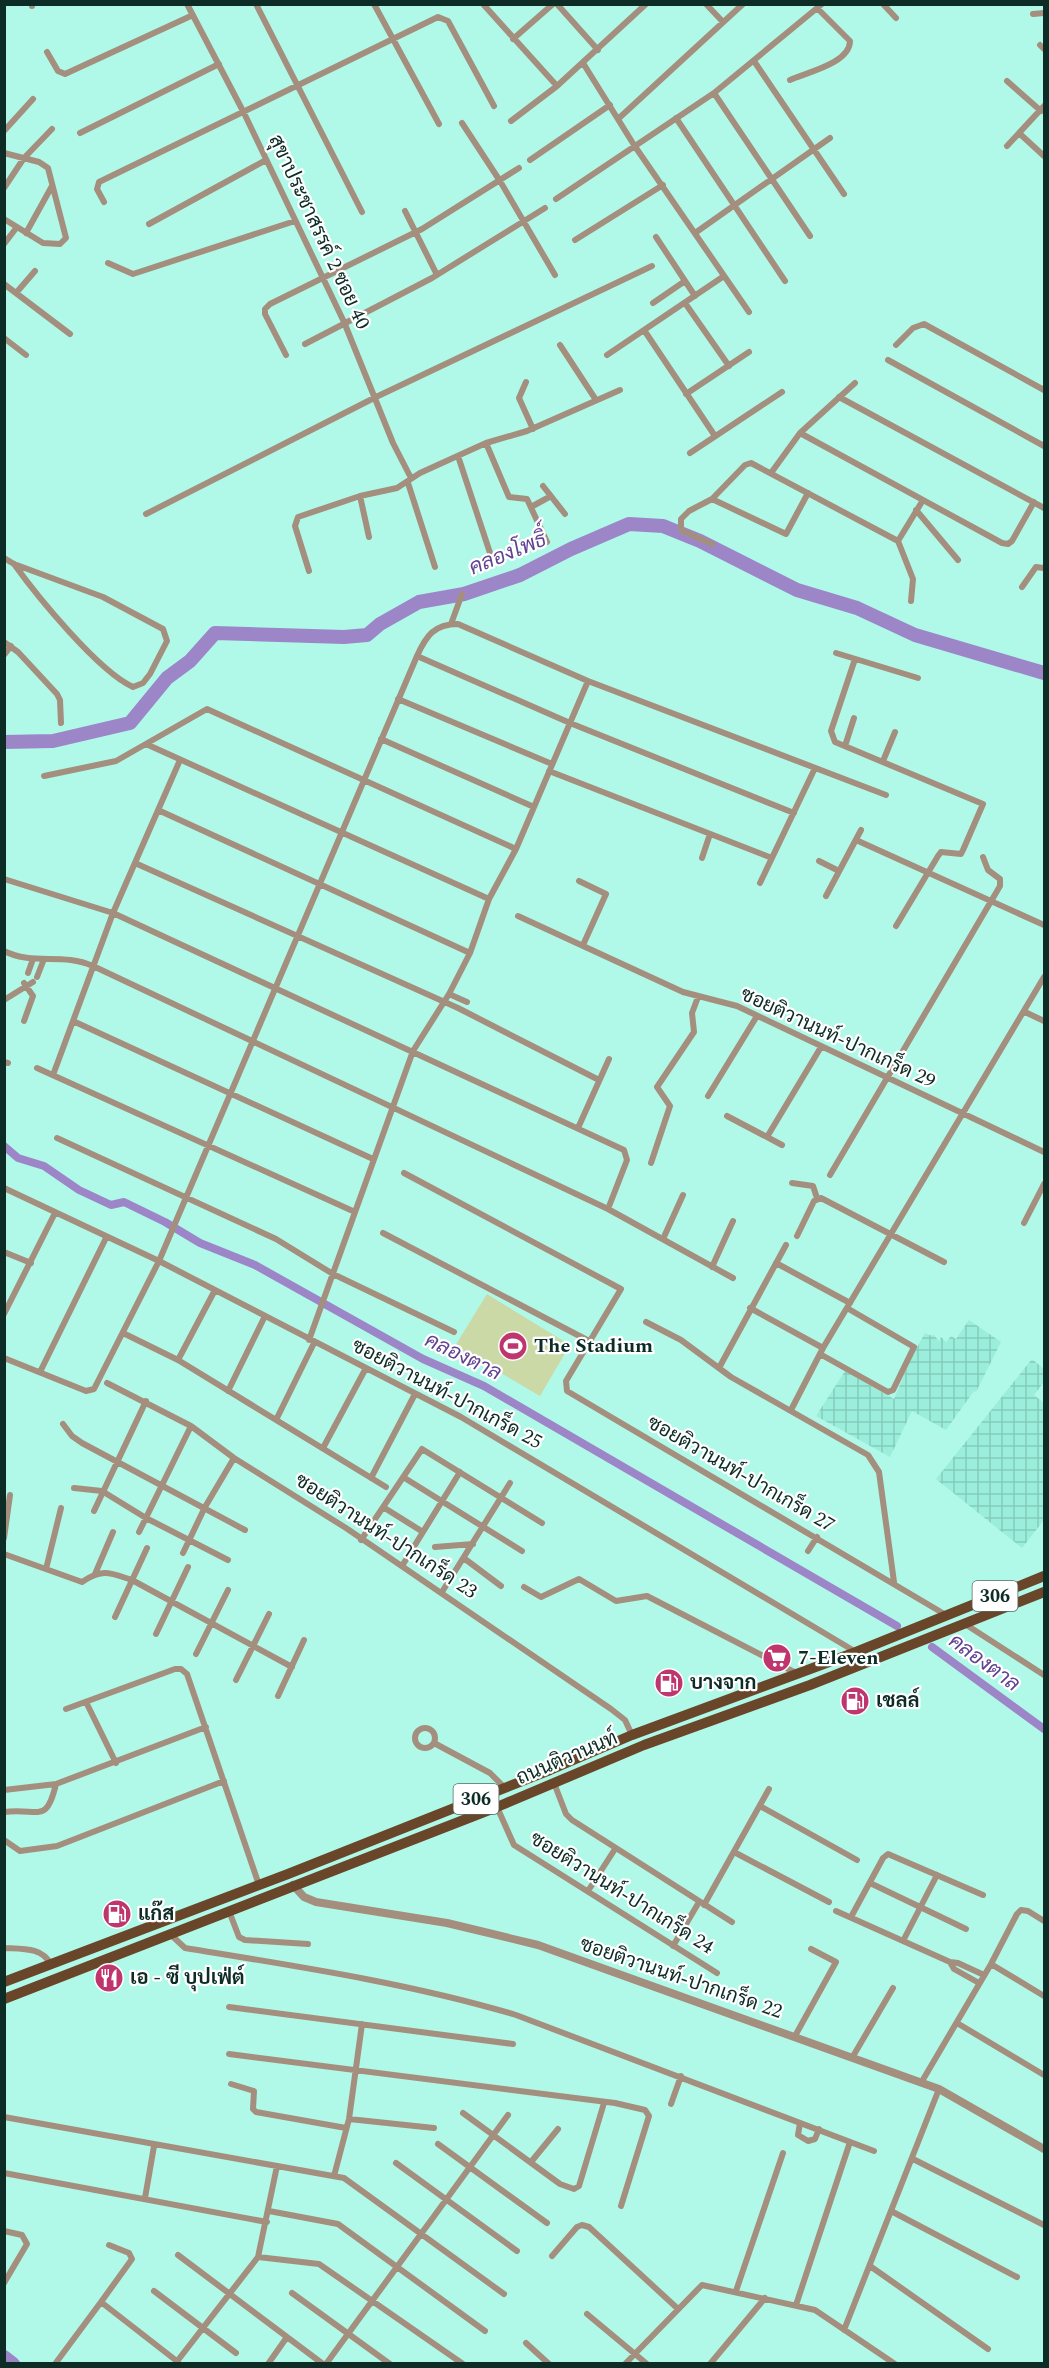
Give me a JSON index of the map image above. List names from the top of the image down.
{
  "streets": {
    "main road": ["306", "ถนนติวานนท์"],
    "street": [
      "สุขาประชาสรรค์ 2 ซอย 40",
      "ซอยติวานนท์-ปากเกร็ด 29",
      "ซอยติวานนท์-ปากเกร็ด 25",
      "ซอยติวานนท์-ปากเกร็ด 27",
      "ซอยติวานนท์-ปากเกร็ด 23",
      "ซอยติวานนท์-ปากเกร็ด 24",
      "ซอยติวานนท์-ปากเกร็ด 22"
    ]
  },
  "crossings": [
    ["ซอยติวานนท์-ปากเกร็ด 25", "ถนนติวานนท์"],
    ["ซอยติวานนท์-ปากเกร็ด 27", "ถนนติวานนท์"],
    ["ซอยติวานนท์-ปากเกร็ด 23", "ถนนติวานนท์"],
    ["ถนนติวานนท์", "ซอยติวานนท์-ปากเกร็ด 24"],
    ["ถนนติวานนท์", "ซอยติวานนท์-ปากเกร็ด 22"]
  ],
  "water": ["คลองโพธิ์", "คลองตาล"],
  "places": {
    "sports": ["The Stadium"],
    "supermarket": ["7-Eleven"],
    "fuel station": ["บางจาก", "เชลล์", "แก๊ส"],
    "restaurant": ["เอ - ซี บุปเฟ่ต์"]
  }
}
